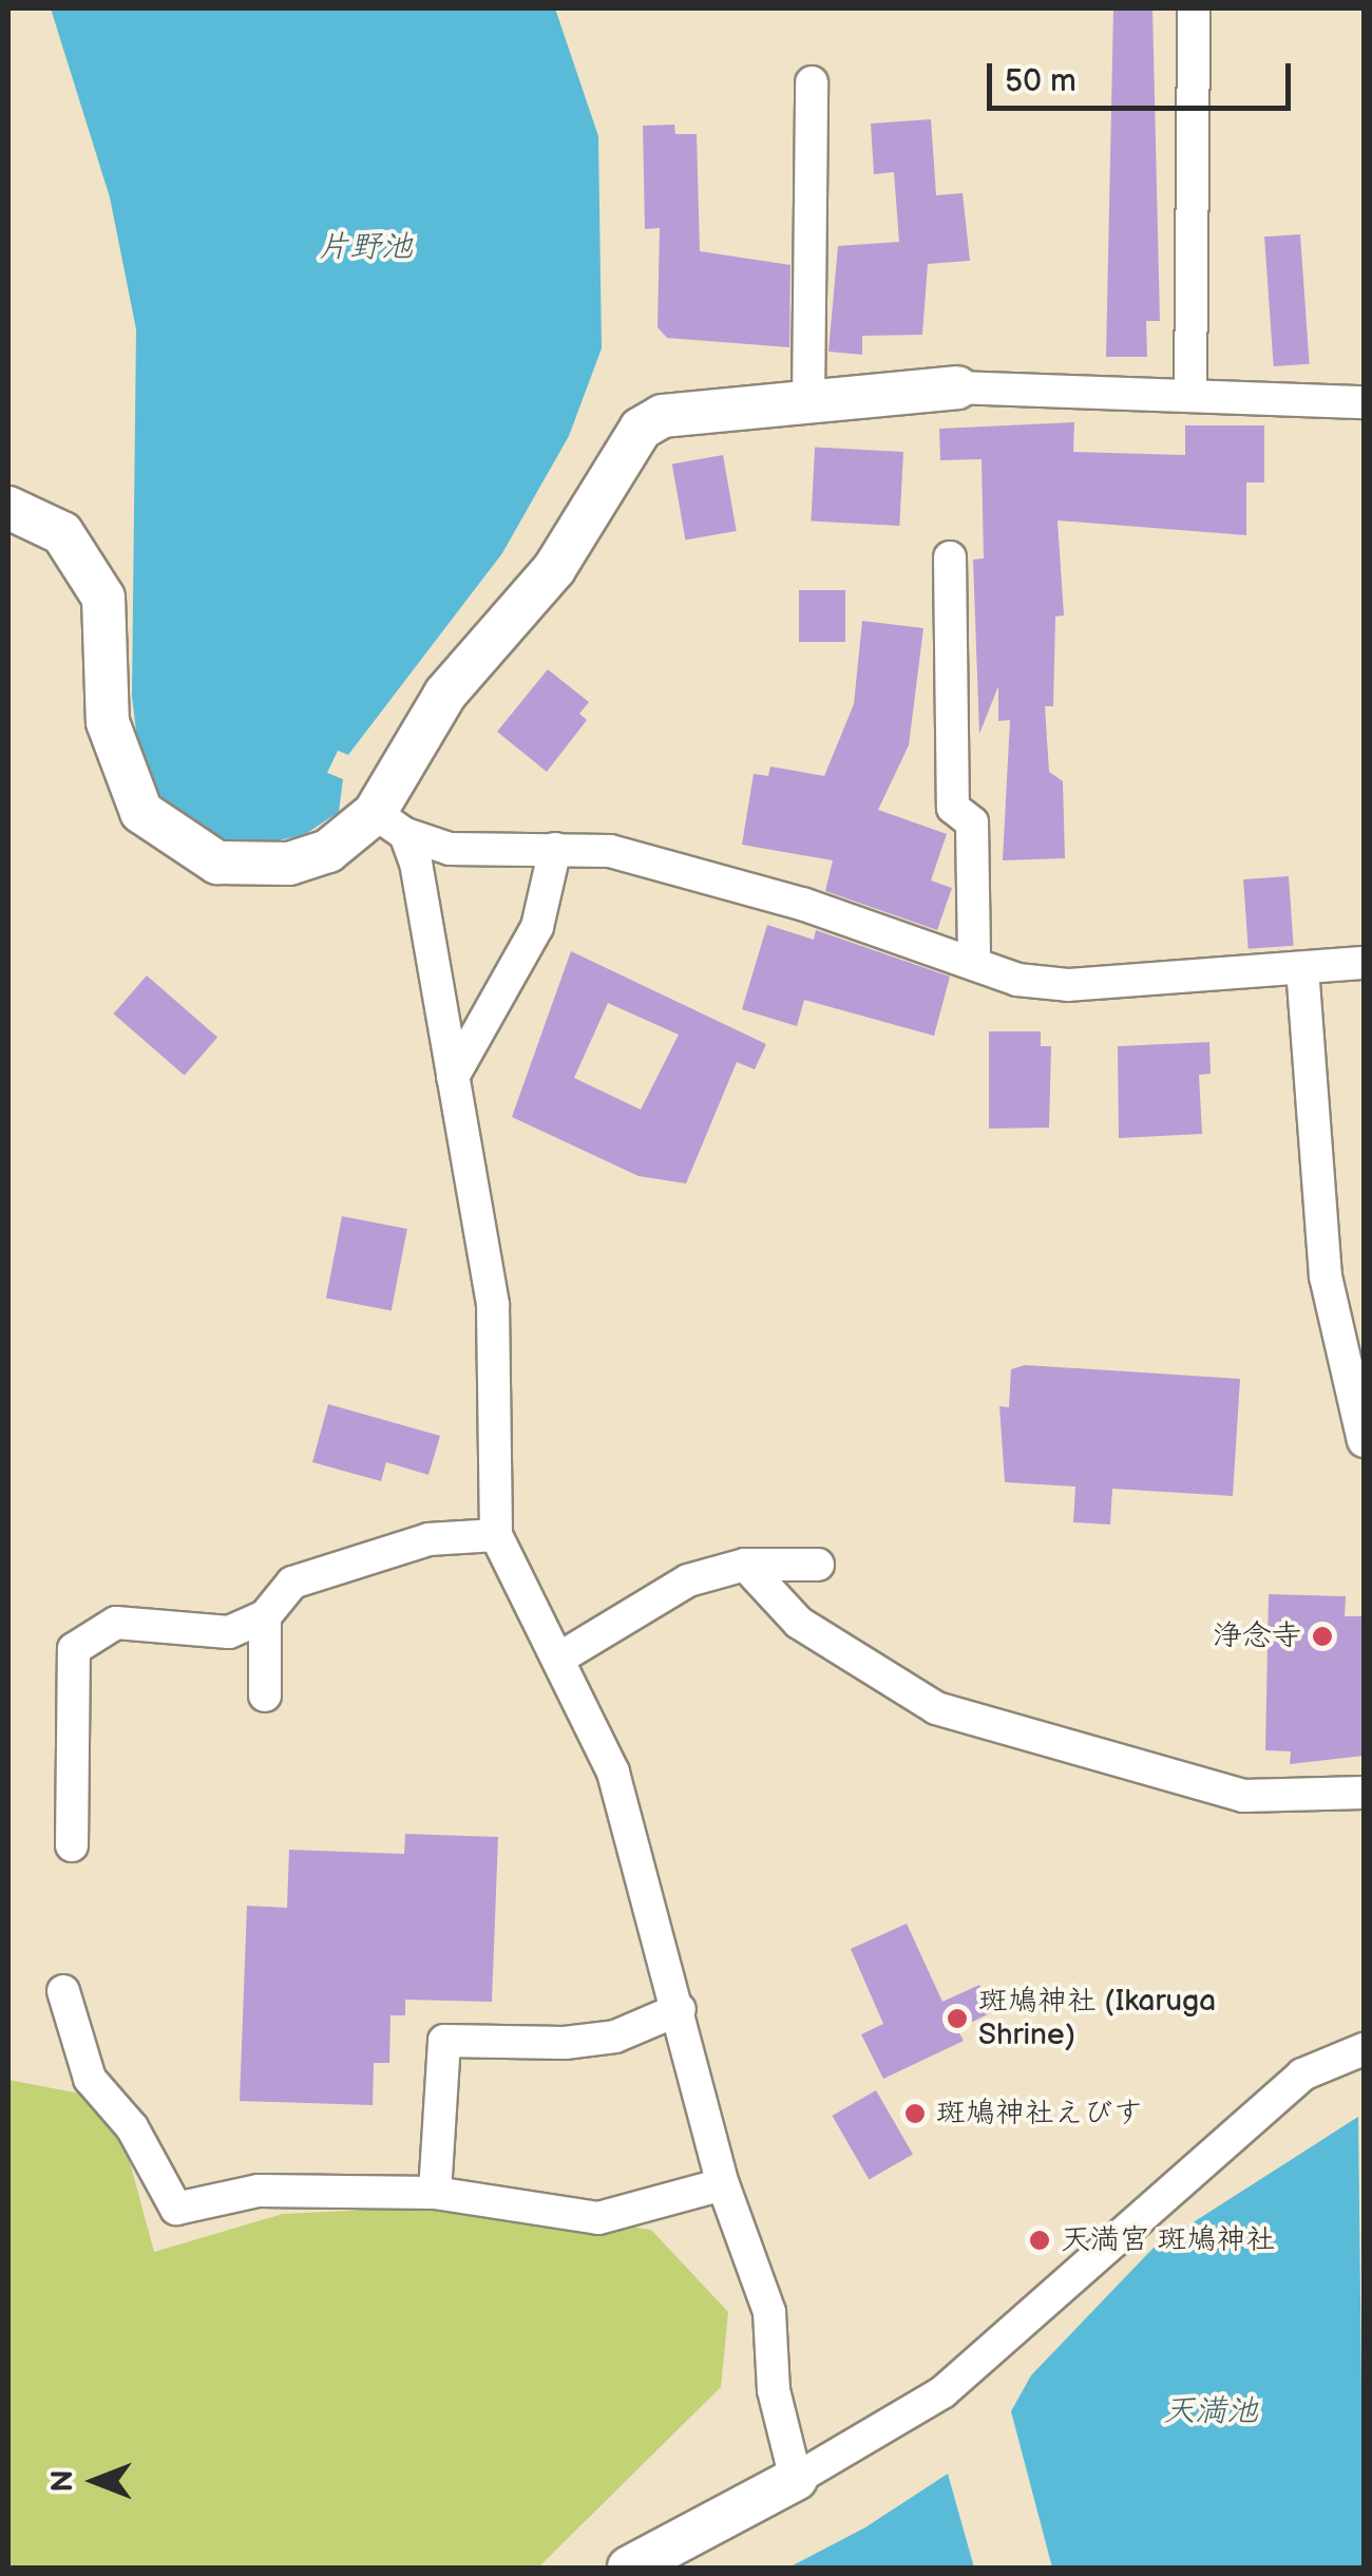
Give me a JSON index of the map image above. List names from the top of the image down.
{
  "water": ["片野池", "天満池"],
  "places": [
    "浄念寺",
    "斑鳩神社 (Ikaruga Shrine)",
    "斑鳩神社えびす",
    "天満宮 斑鳩神社"
  ],
  "scale_bar": "50 m",
  "north": "left"
}
